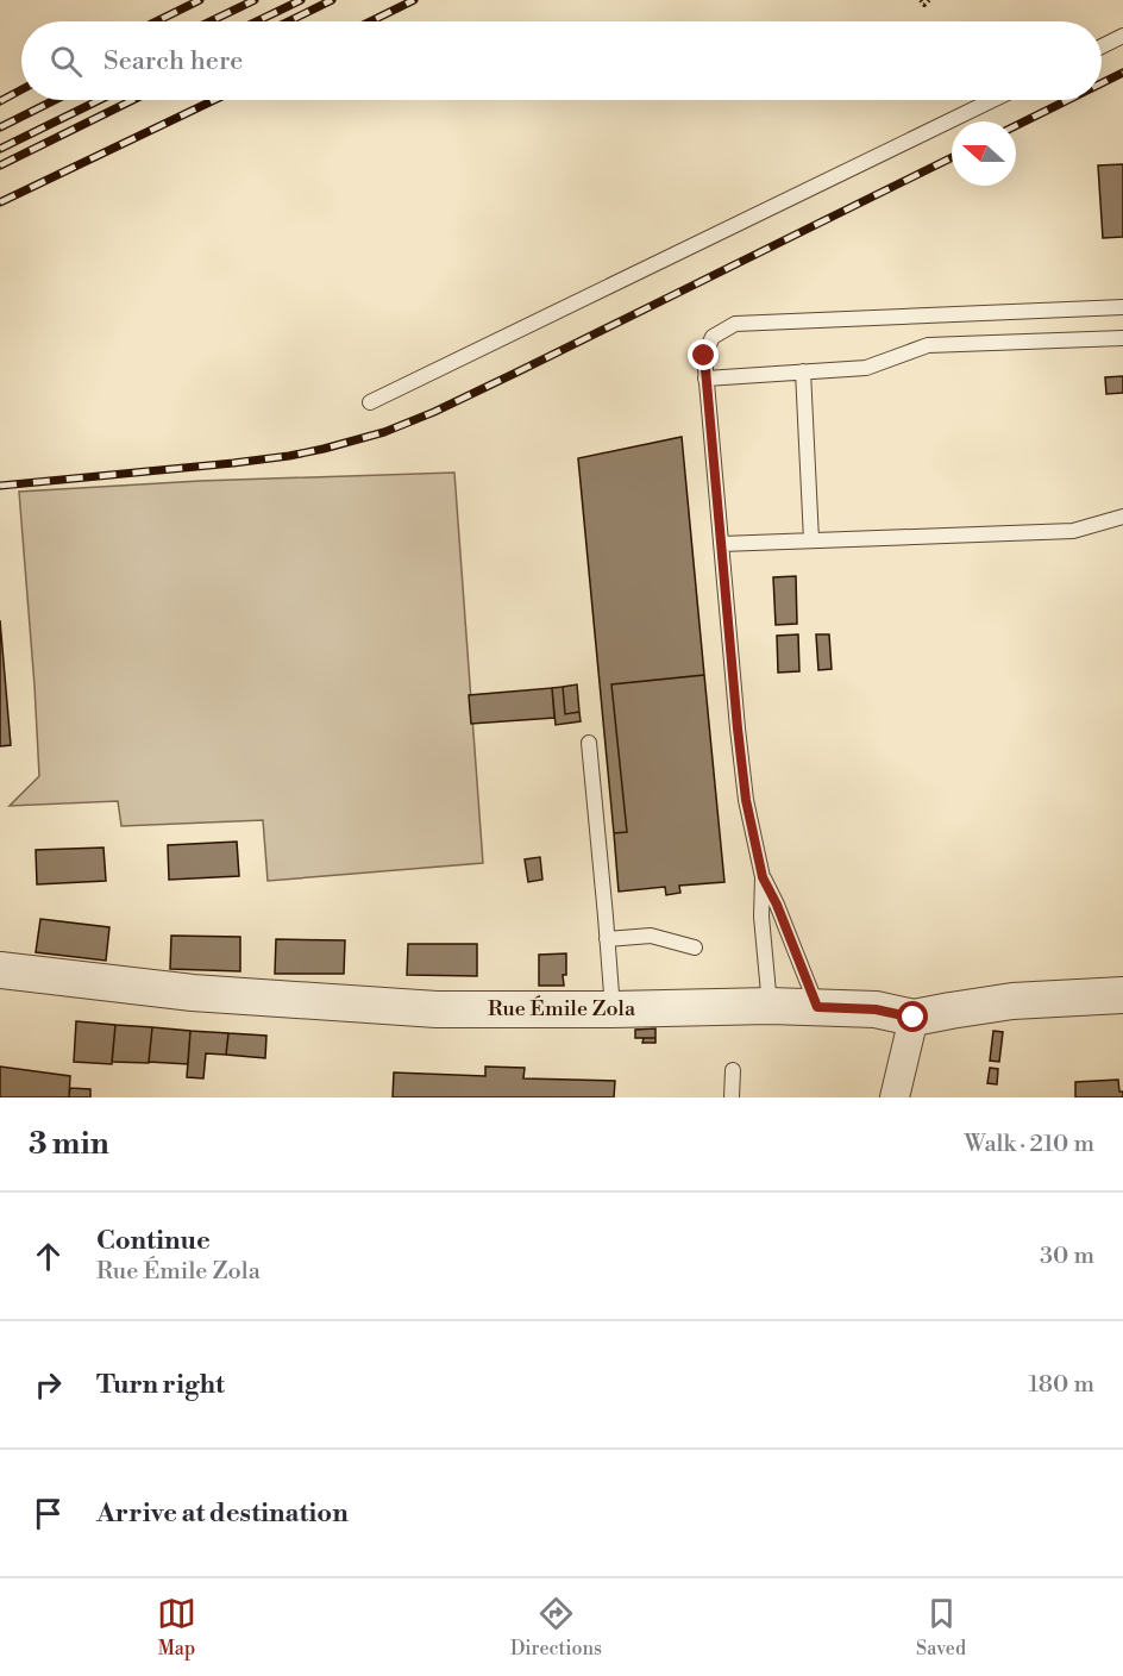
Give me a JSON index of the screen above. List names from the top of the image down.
{
  "streets": {
    "street": ["Rue Émile Zola"]
  },
  "north": "left",
  "page": {
    "search": "Search here",
    "heading": ["3 min", "Walk · 210 m"],
    "list": [
      ["Continue", "Rue Émile Zola", "30 m"],
      ["Turn right", "180 m"],
      "Arrive at destination"
    ],
    "nav": ["Map", "Directions", "Saved"]
  }
}
